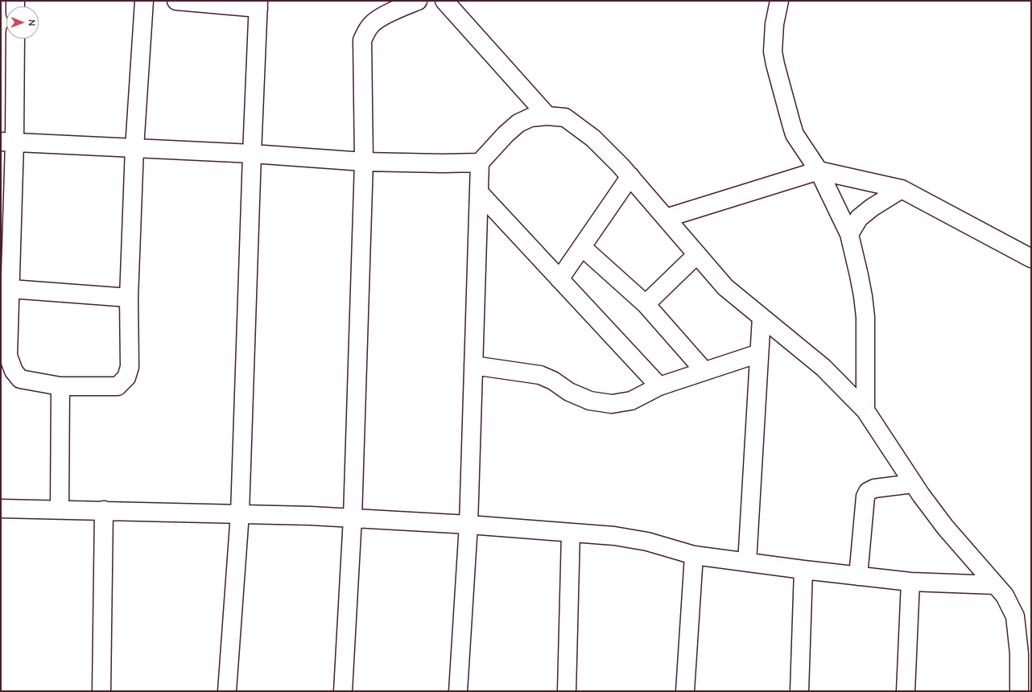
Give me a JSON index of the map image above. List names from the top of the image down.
{
  "north": "right"
}
